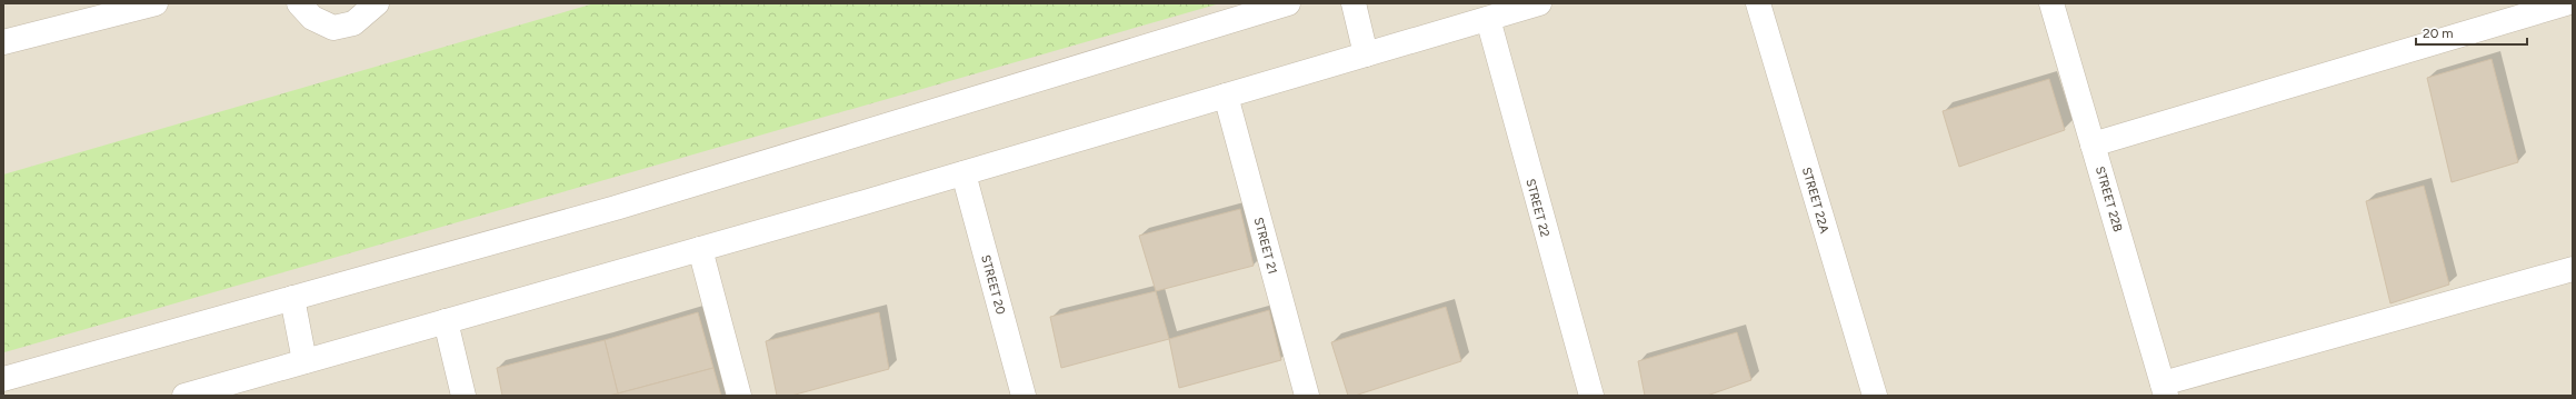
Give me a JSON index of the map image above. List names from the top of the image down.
{
  "streets": {
    "street": [
      "STREET 22B",
      "STREET 22A",
      "STREET 22",
      "STREET 21",
      "STREET 20"
    ]
  },
  "scale_bar": "20 m"
}
